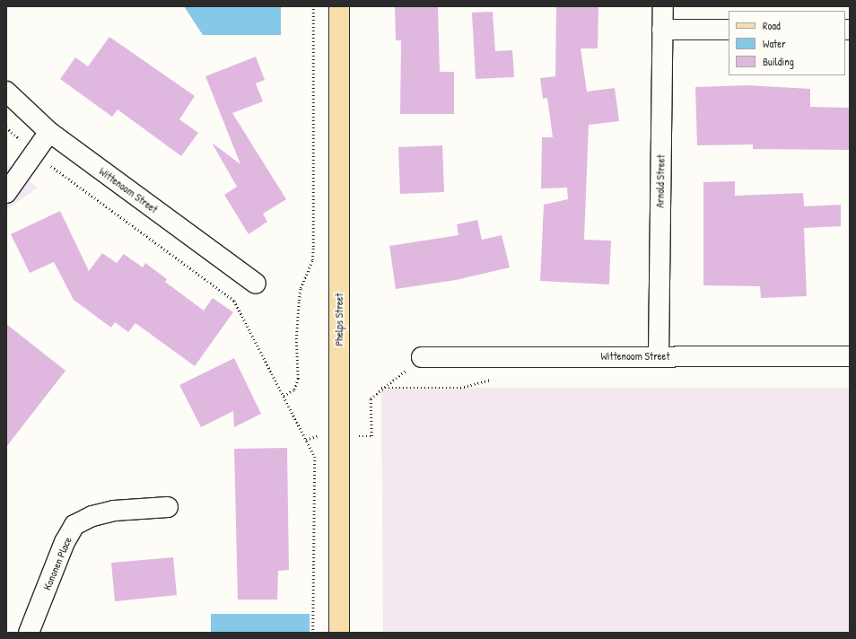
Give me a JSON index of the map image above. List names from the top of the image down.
{
  "streets": {
    "main road": ["Phelps Street"],
    "street": ["Arnold Street", "Wittenoom Street", "Kononen Place"]
  },
  "crossings": [
    ["Arnold Street", "Wittenoom Street"]
  ],
  "legend": ["Road", "Water", "Building"]
}
